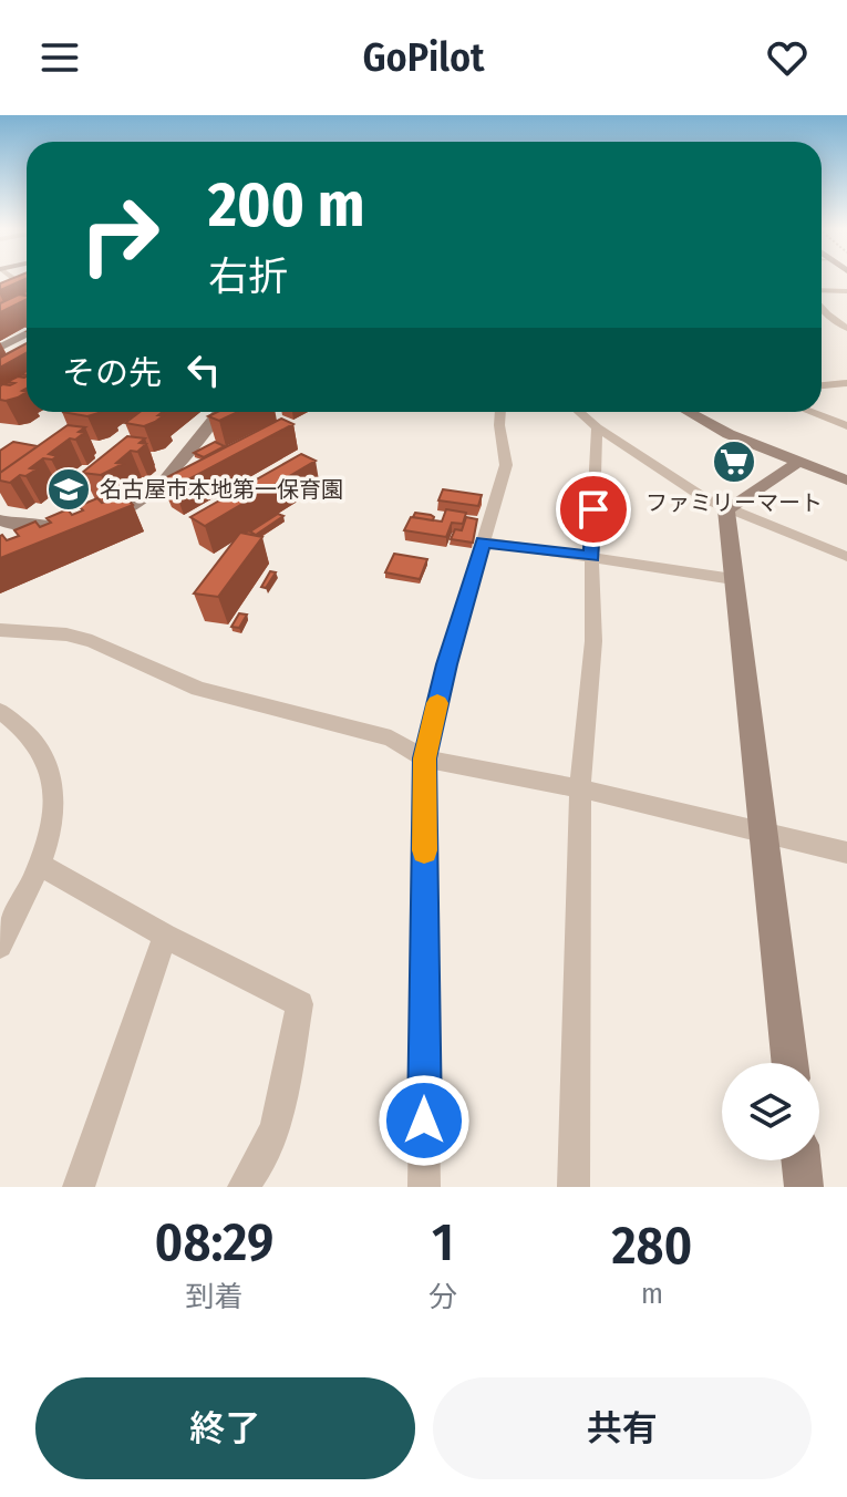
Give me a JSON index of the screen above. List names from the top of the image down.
{
  "places": {
    "supermarket": ["ファミリーマート"],
    "school or university": ["名古屋市本地第一保育園"]
  },
  "page": {
    "header": "GoPilot",
    "turn": ["200 m", "右折"],
    "then": "その先",
    "eta": [
      "08:29",
      "到着",
      "1",
      "分",
      "280",
      "m"
    ],
    "buttons": ["終了", "共有"]
  }
}
